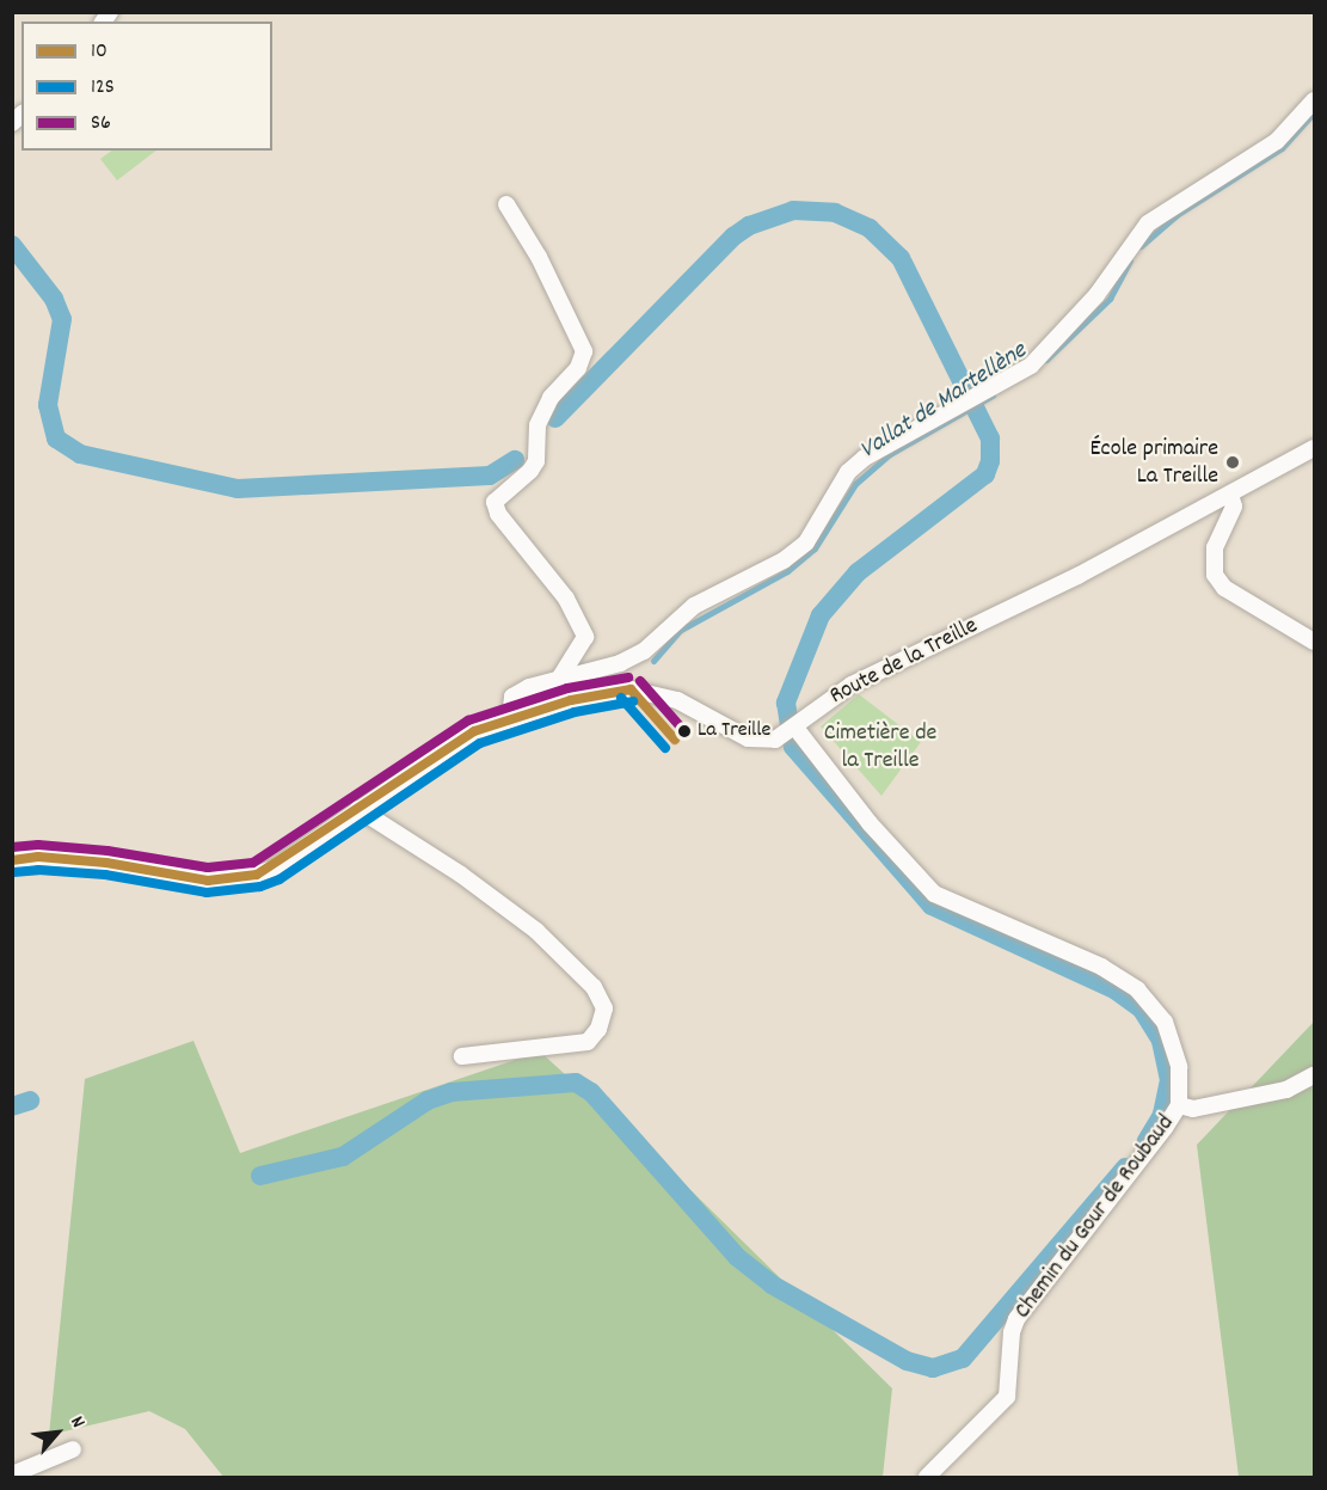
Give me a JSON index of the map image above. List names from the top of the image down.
{
  "streets": {
    "street": ["Route de la Treille", "Chemin du Gour de Roubaud"]
  },
  "crossings": [
    ["Route de la Treille", "Chemin du Gour de Roubaud"]
  ],
  "water": ["Vallat de Martellène"],
  "parks": ["Cimetière de la Treille"],
  "places": ["École primaire La Treille", "La Treille"],
  "lines": ["transit line S6", "transit line 10", "transit line 12S"],
  "legend": ["10", "12S", "S6"],
  "north": "top right"
}
